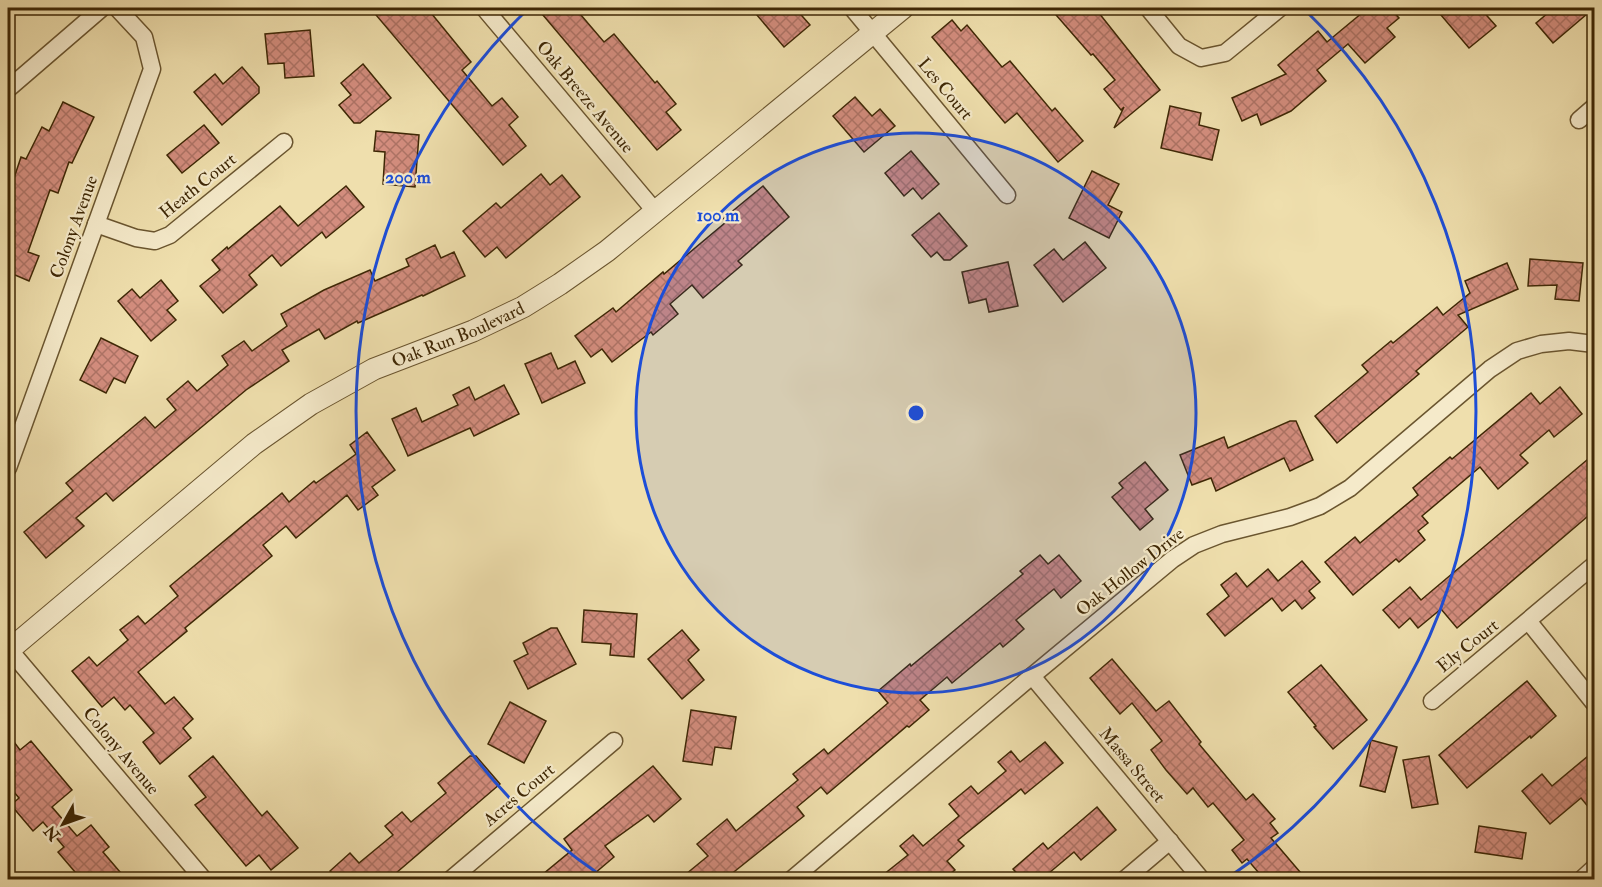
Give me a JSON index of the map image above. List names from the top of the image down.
{
  "streets": {
    "street": [
      "Les Court",
      "Oak Breeze Avenue",
      "Heath Court",
      "Colony Avenue",
      "Oak Run Boulevard",
      "Oak Hollow Drive",
      "Ely Court",
      "Massa Street",
      "Acres Court"
    ]
  },
  "crossings": [
    ["Les Court", "Oak Run Boulevard"],
    ["Oak Breeze Avenue", "Oak Run Boulevard"],
    ["Heath Court", "Colony Avenue"],
    ["Colony Avenue", "Oak Run Boulevard"],
    ["Oak Hollow Drive", "Massa Street"]
  ],
  "north": "bottom left",
  "rings": ["200 m", "100 m"]
}
